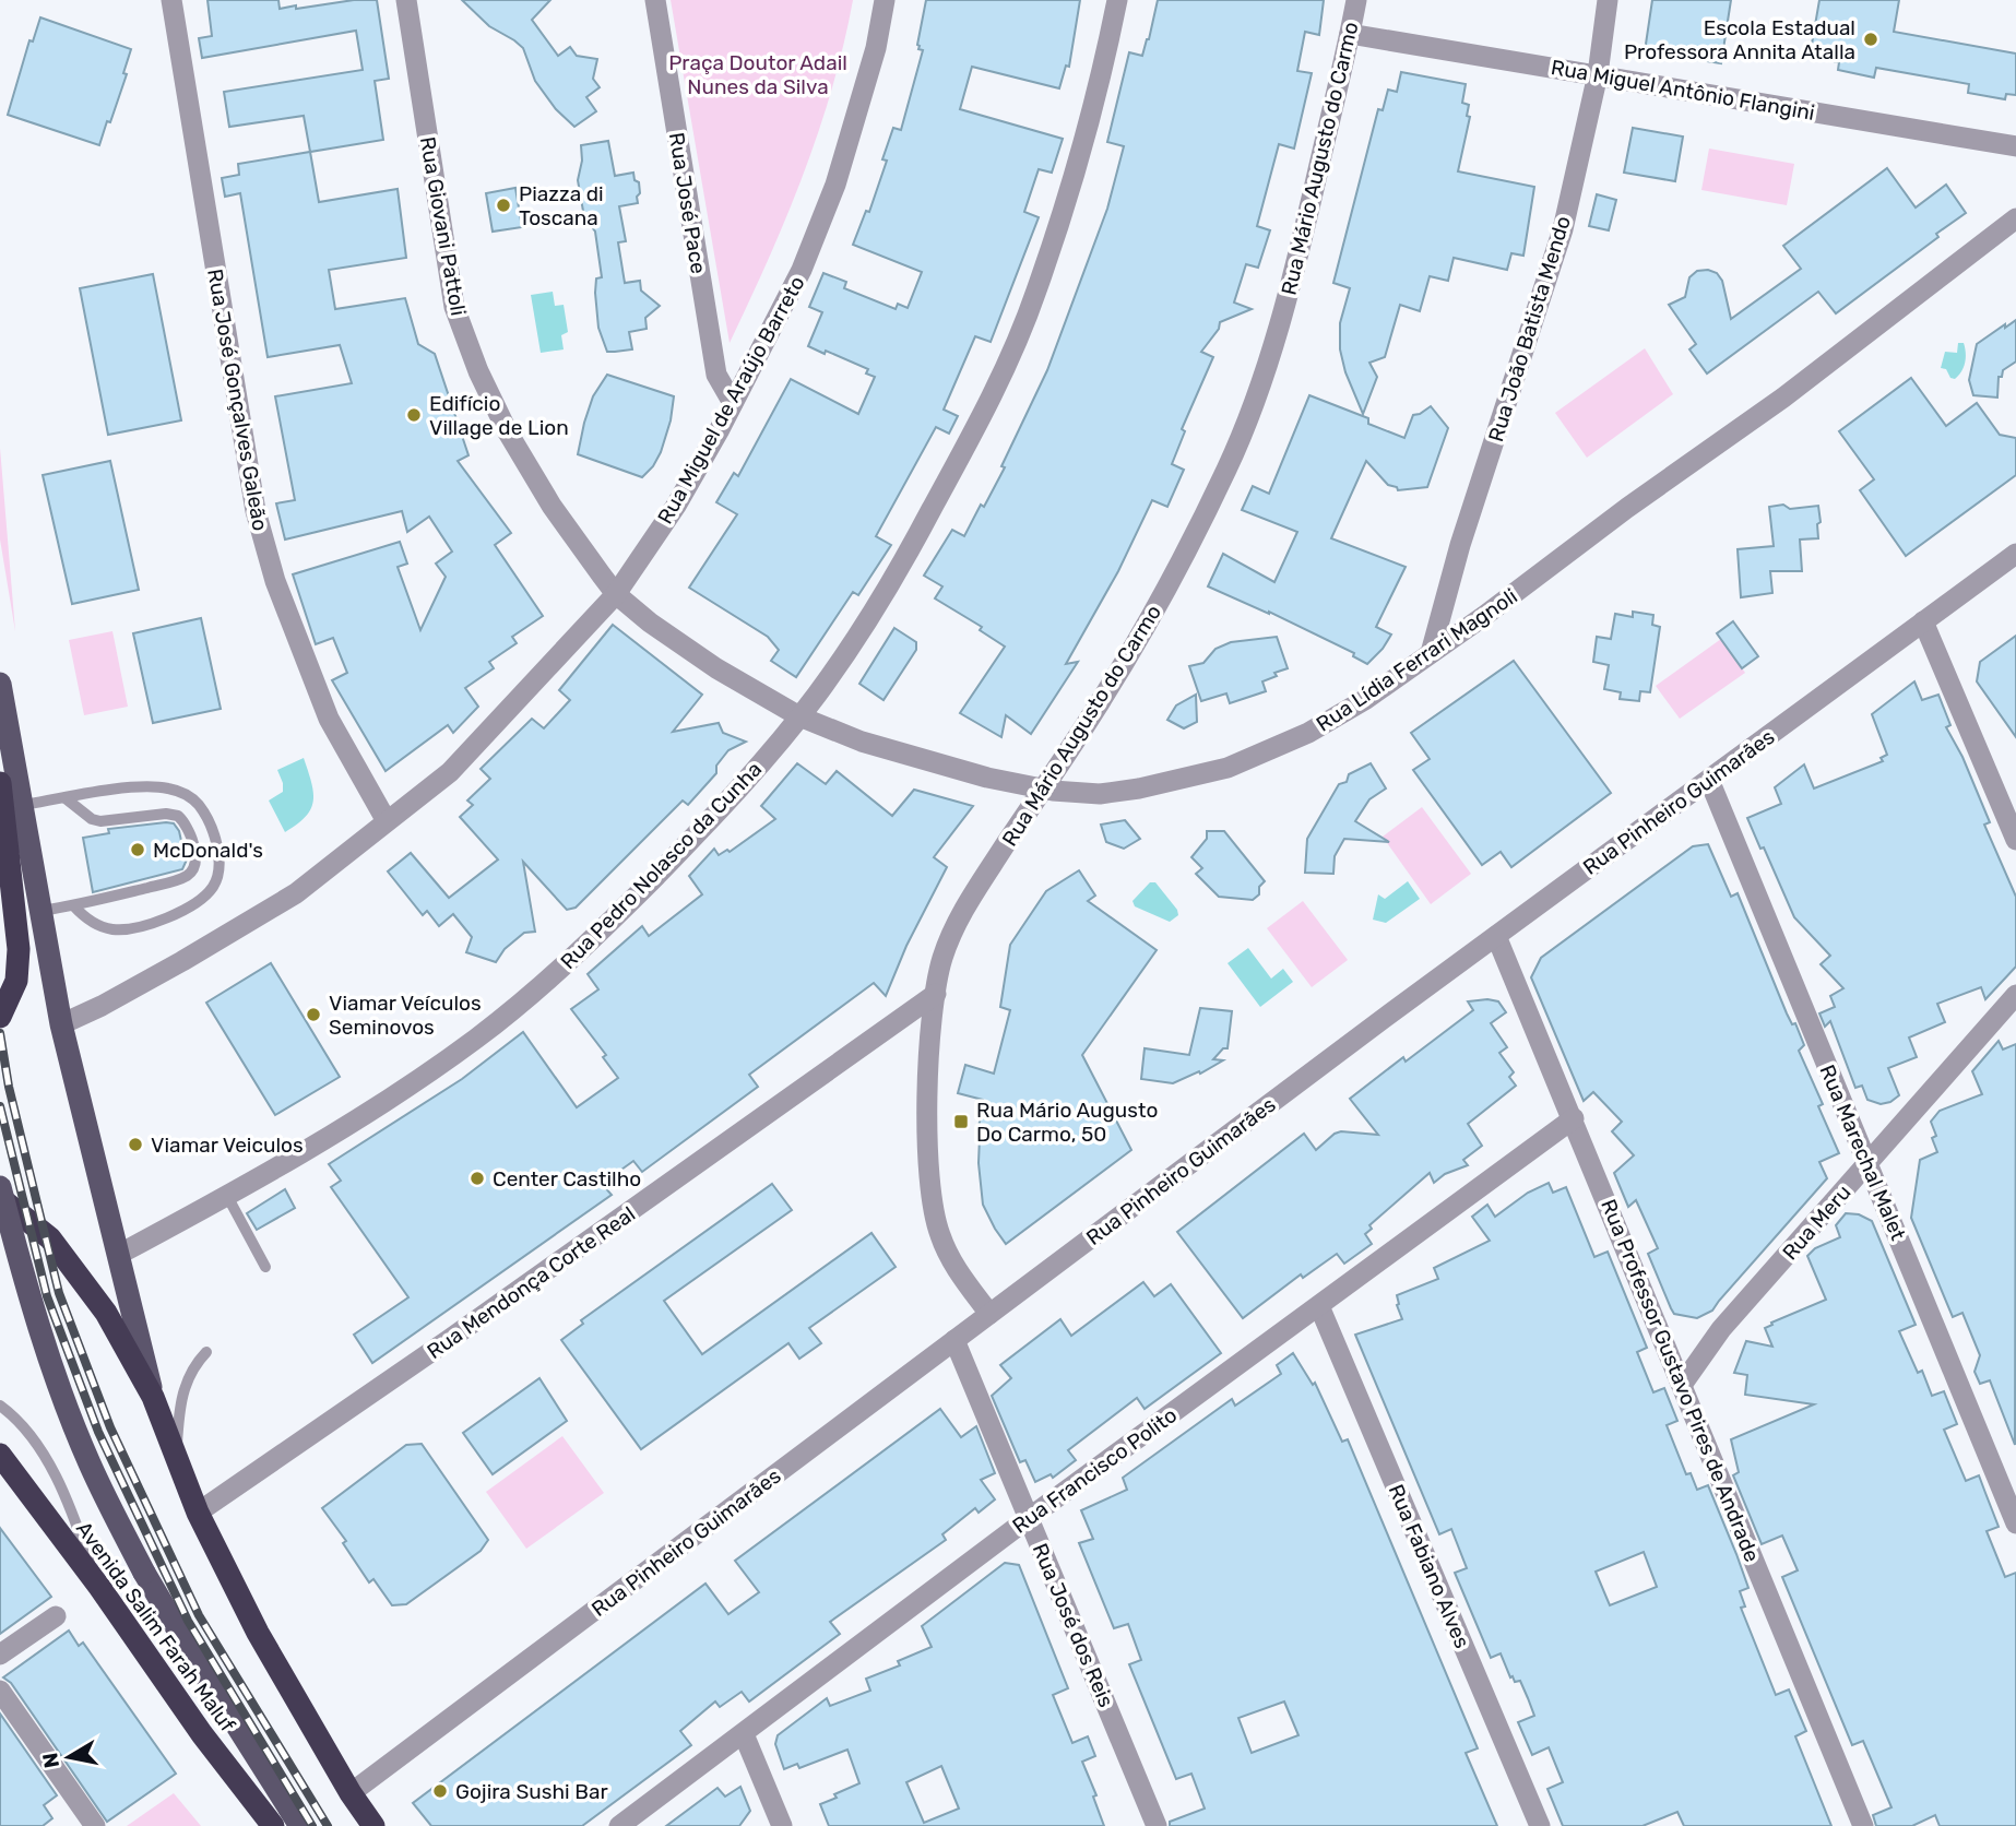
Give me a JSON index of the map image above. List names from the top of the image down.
{
  "streets": {
    "highway": ["Avenida Salim Farah Maluf"],
    "street": [
      "Rua Miguel Antônio Flangini",
      "Rua Mário Augusto do Carmo",
      "Rua José Pace",
      "Rua Giovani Pattoli",
      "Rua João Batista Mendo",
      "Rua José Gonçalves Galeão",
      "Rua Miguel de Araújo Barreto",
      "Rua Lídia Ferrari Magnoli",
      "Rua Pinheiro Guimarães",
      "Rua Pedro Nolasco da Cunha",
      "Rua Marechal Malet",
      "Rua Meru",
      "Rua Mendonça Corte Real",
      "Rua Professor Gustavo Pires de Andrade",
      "Rua Francisco Polito",
      "Rua Fabiano Alves",
      "Rua José dos Reis"
    ]
  },
  "crossings": [
    ["Rua Miguel Antônio Flangini", "Rua Mário Augusto do Carmo"],
    ["Rua Miguel Antônio Flangini", "Rua João Batista Mendo"],
    ["Rua Mário Augusto do Carmo", "Rua Lídia Ferrari Magnoli"],
    ["Rua Mário Augusto do Carmo", "Rua Pinheiro Guimarães"],
    ["Rua Mário Augusto do Carmo", "Rua Mendonça Corte Real"],
    ["Rua José Pace", "Rua Miguel de Araújo Barreto"],
    ["Rua Giovani Pattoli", "Rua Miguel de Araújo Barreto"],
    ["Rua Giovani Pattoli", "Rua Lídia Ferrari Magnoli"],
    ["Rua João Batista Mendo", "Rua Lídia Ferrari Magnoli"],
    ["Rua José Gonçalves Galeão", "Rua Miguel de Araújo Barreto"],
    ["Rua Miguel de Araújo Barreto", "Rua Lídia Ferrari Magnoli"],
    ["Rua Lídia Ferrari Magnoli", "Rua Pedro Nolasco da Cunha"],
    ["Rua Pinheiro Guimarães", "Rua Marechal Malet"],
    ["Rua Pinheiro Guimarães", "Rua Professor Gustavo Pires de Andrade"],
    ["Rua Pinheiro Guimarães", "Rua José dos Reis"],
    ["Rua Marechal Malet", "Rua Meru"],
    ["Rua Meru", "Rua Professor Gustavo Pires de Andrade"],
    ["Rua Professor Gustavo Pires de Andrade", "Rua Francisco Polito"],
    ["Rua Francisco Polito", "Rua Fabiano Alves"],
    ["Rua Francisco Polito", "Rua José dos Reis"]
  ],
  "parks": ["Praça Doutor Adail Nunes da Silva"],
  "places": {
    "other": [
      "Escola Estadual Professora Annita Atalla",
      "Piazza di Toscana",
      "Edifício Village de Lion",
      "McDonald's",
      "Viamar Veículos Seminovos",
      "Viamar Veiculos",
      "Center Castilho",
      "Gojira Sushi Bar"
    ],
    "transit": ["Rua Mário Augusto Do Carmo, 50"]
  },
  "north": "left"
}
